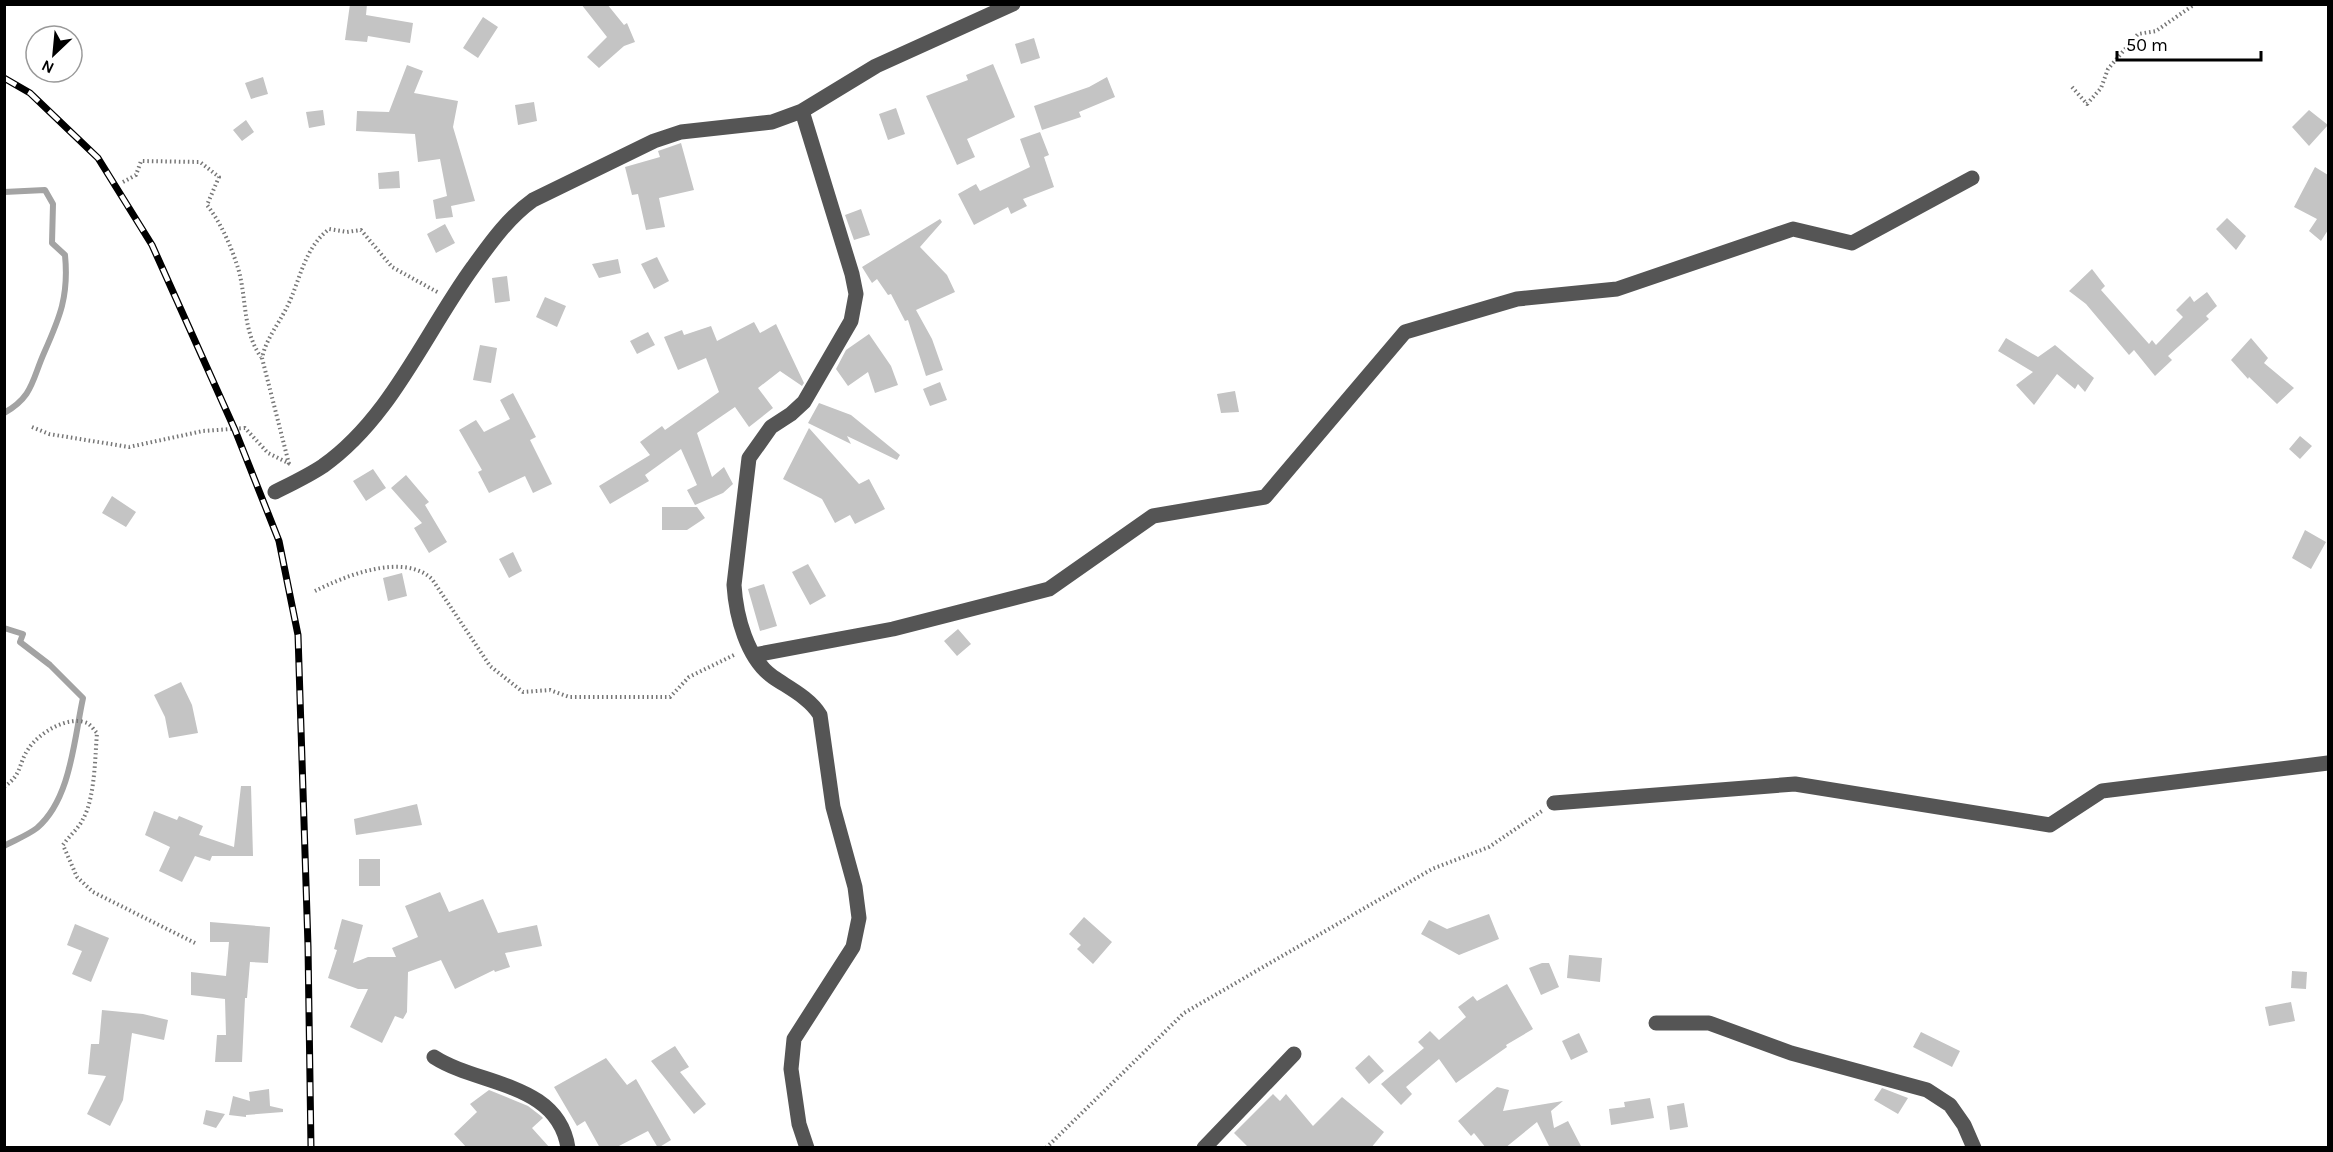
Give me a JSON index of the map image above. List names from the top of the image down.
{
  "scale_bar": "50 m",
  "north": "bottom left"
}
